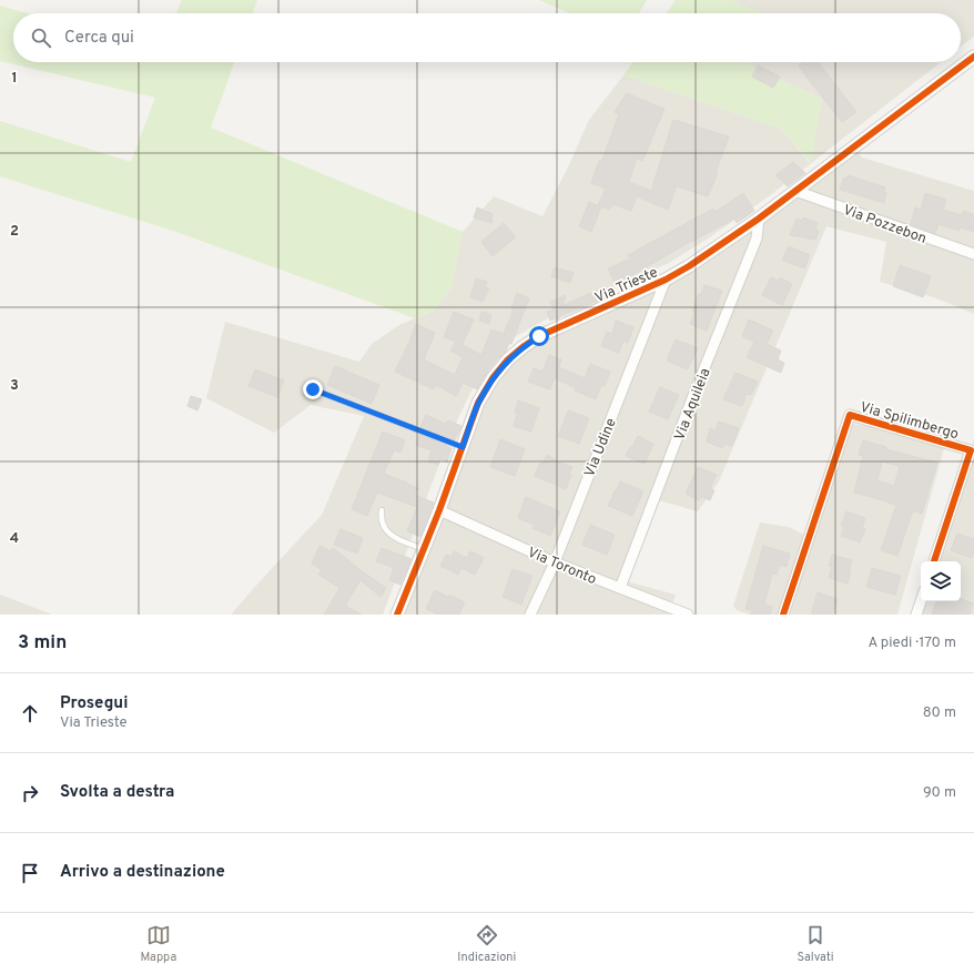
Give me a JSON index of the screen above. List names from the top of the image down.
{
  "streets": {
    "street": [
      "Via Pozzebon",
      "Via Trieste",
      "Via Aquileia",
      "Via Spilimbergo",
      "Via Udine",
      "Via Toronto"
    ]
  },
  "crossings": [
    ["Via Pozzebon", "Via Trieste"],
    ["Via Trieste", "Via Aquileia"],
    ["Via Trieste", "Via Udine"],
    ["Via Trieste", "Via Toronto"],
    ["Via Aquileia", "Via Toronto"],
    ["Via Udine", "Via Toronto"]
  ],
  "page": {
    "search": "Cerca qui",
    "heading": ["3 min", "A piedi · 170 m"],
    "list": [
      ["Prosegui", "Via Trieste", "80 m"],
      ["Svolta a destra", "90 m"],
      "Arrivo a destinazione"
    ],
    "nav": ["Mappa", "Indicazioni", "Salvati"]
  },
  "grid": {
    "rows": [
      "1",
      "2",
      "3",
      "4"
    ]
  }
}
